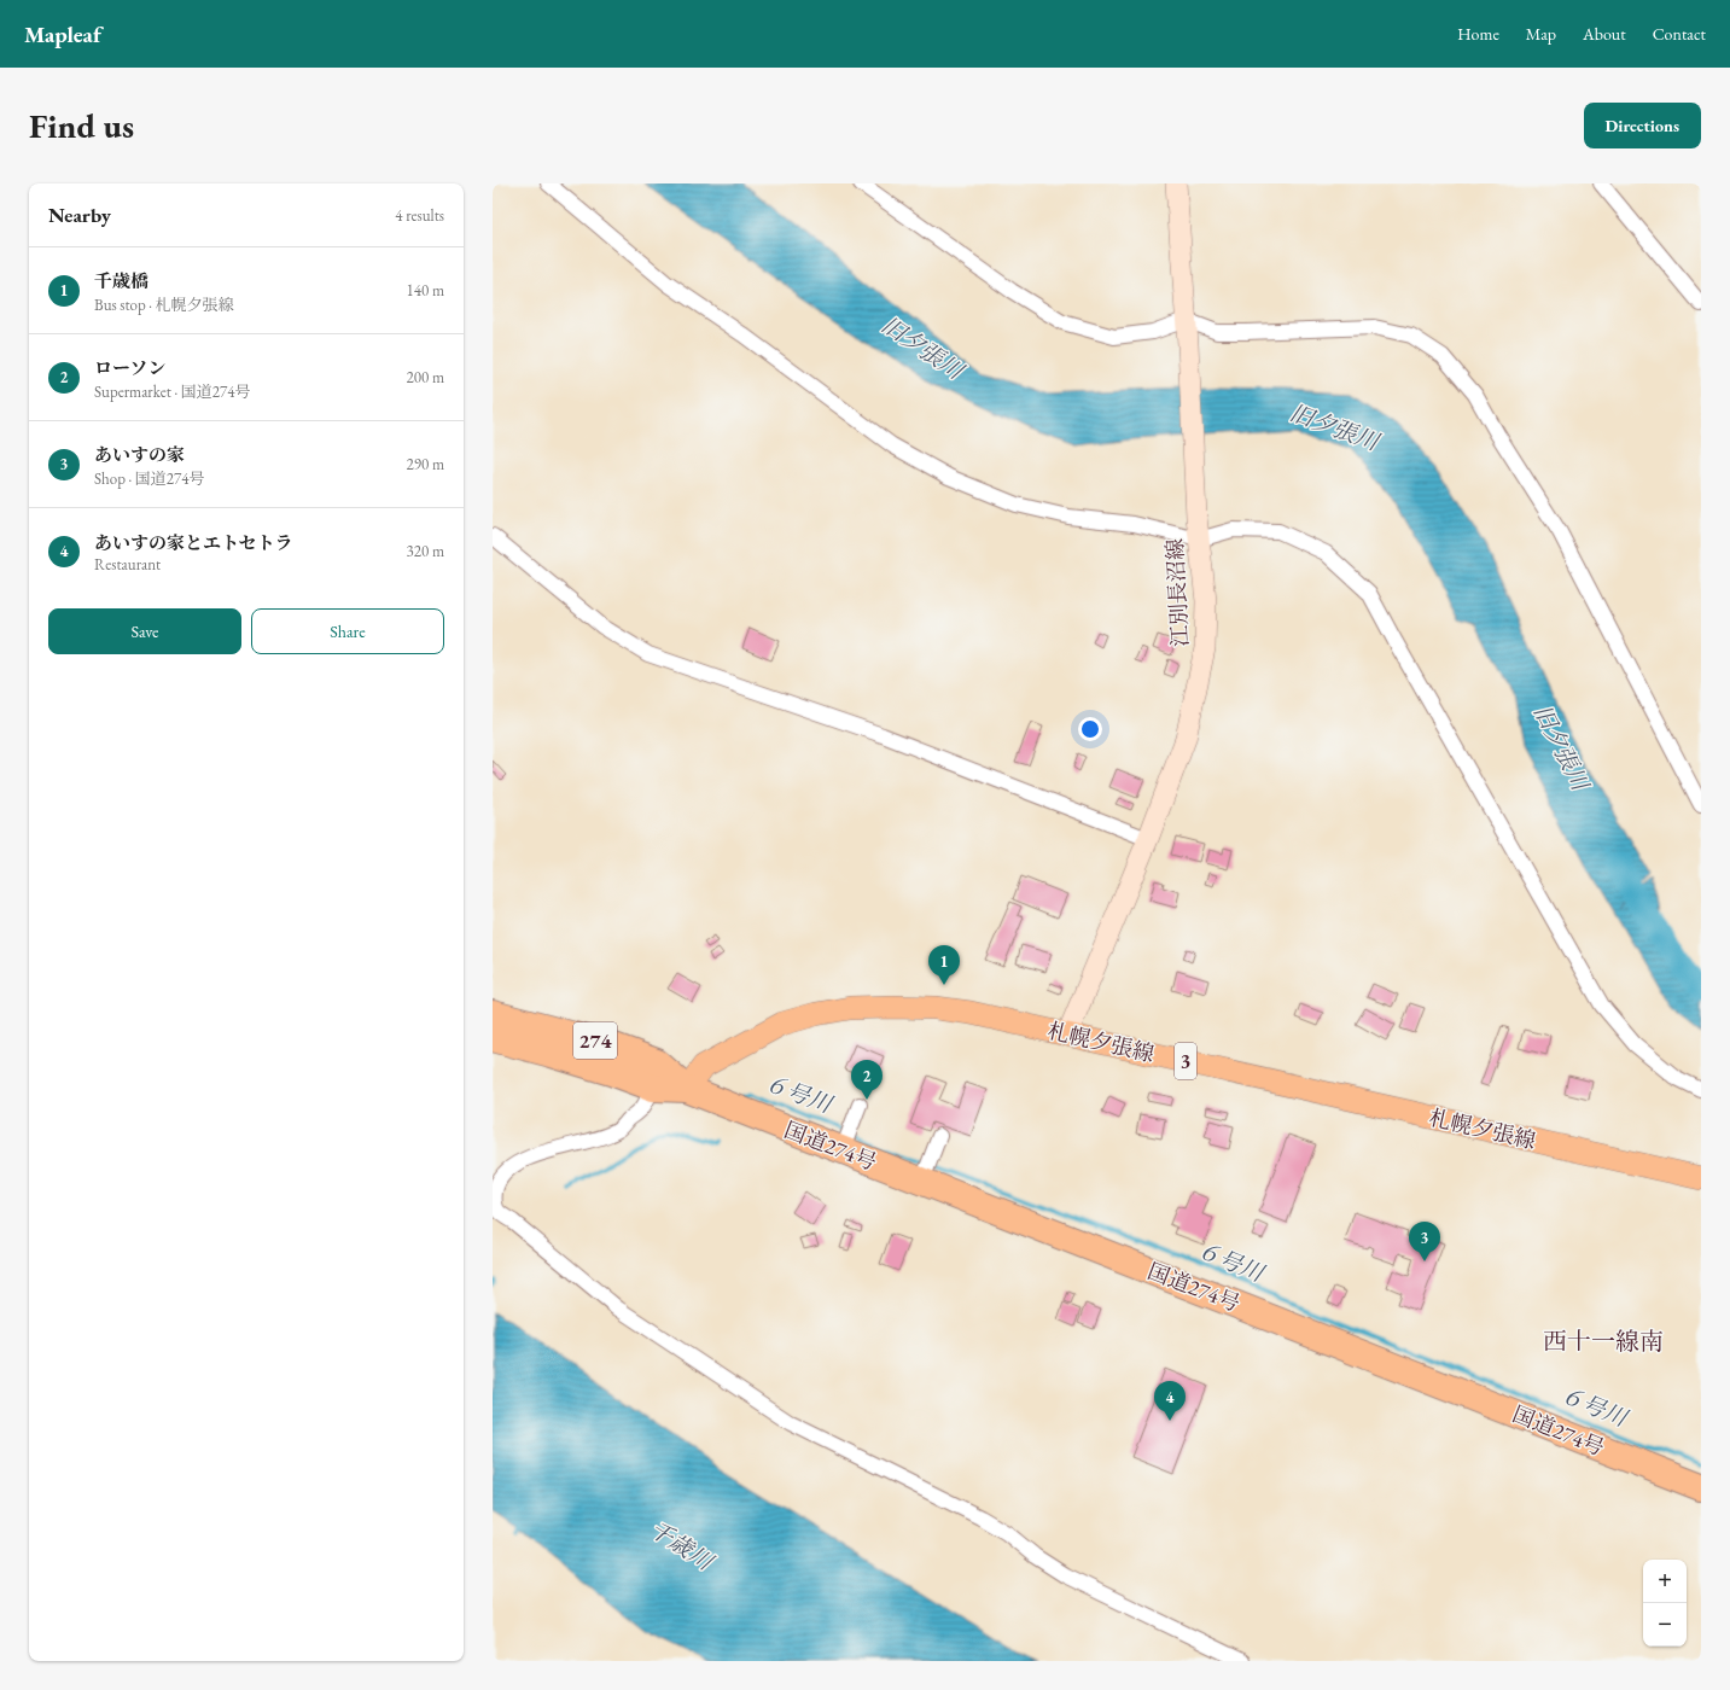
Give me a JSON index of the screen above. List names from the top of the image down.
{
  "streets": {
    "highway": ["274", "国道274号"],
    "main road": ["江別長沼線", "札幌夕張線", "3"]
  },
  "crossings": [
    ["江別長沼線", "札幌夕張線"],
    ["札幌夕張線", "国道274号"]
  ],
  "districts": ["西十一線南"],
  "water": ["旧夕張川", "６号川", "千歳川"],
  "page": {
    "header": "Mapleaf",
    "nav": [
      "Home",
      "Map",
      "About",
      "Contact"
    ],
    "buttons": [
      "Directions",
      ["Save", "Share"]
    ],
    "title": "Find us",
    "heading": ["Nearby", "4 results"],
    "list": [
      {
        "mark": "1",
        "name": "千歳橋",
        "note": "Bus stop · 札幌夕張線",
        "value": "140 m"
      },
      {
        "mark": "2",
        "name": "ローソン",
        "note": "Supermarket · 国道274号",
        "value": "200 m"
      },
      {
        "mark": "3",
        "name": "あいすの家",
        "note": "Shop · 国道274号",
        "value": "290 m"
      },
      {
        "mark": "4",
        "name": "あいすの家とエトセトラ",
        "note": "Restaurant",
        "value": "320 m"
      }
    ],
    "pins": [
      "1",
      "2",
      "3",
      "4"
    ],
    "map_buttons": ["+", "−"]
  }
}
